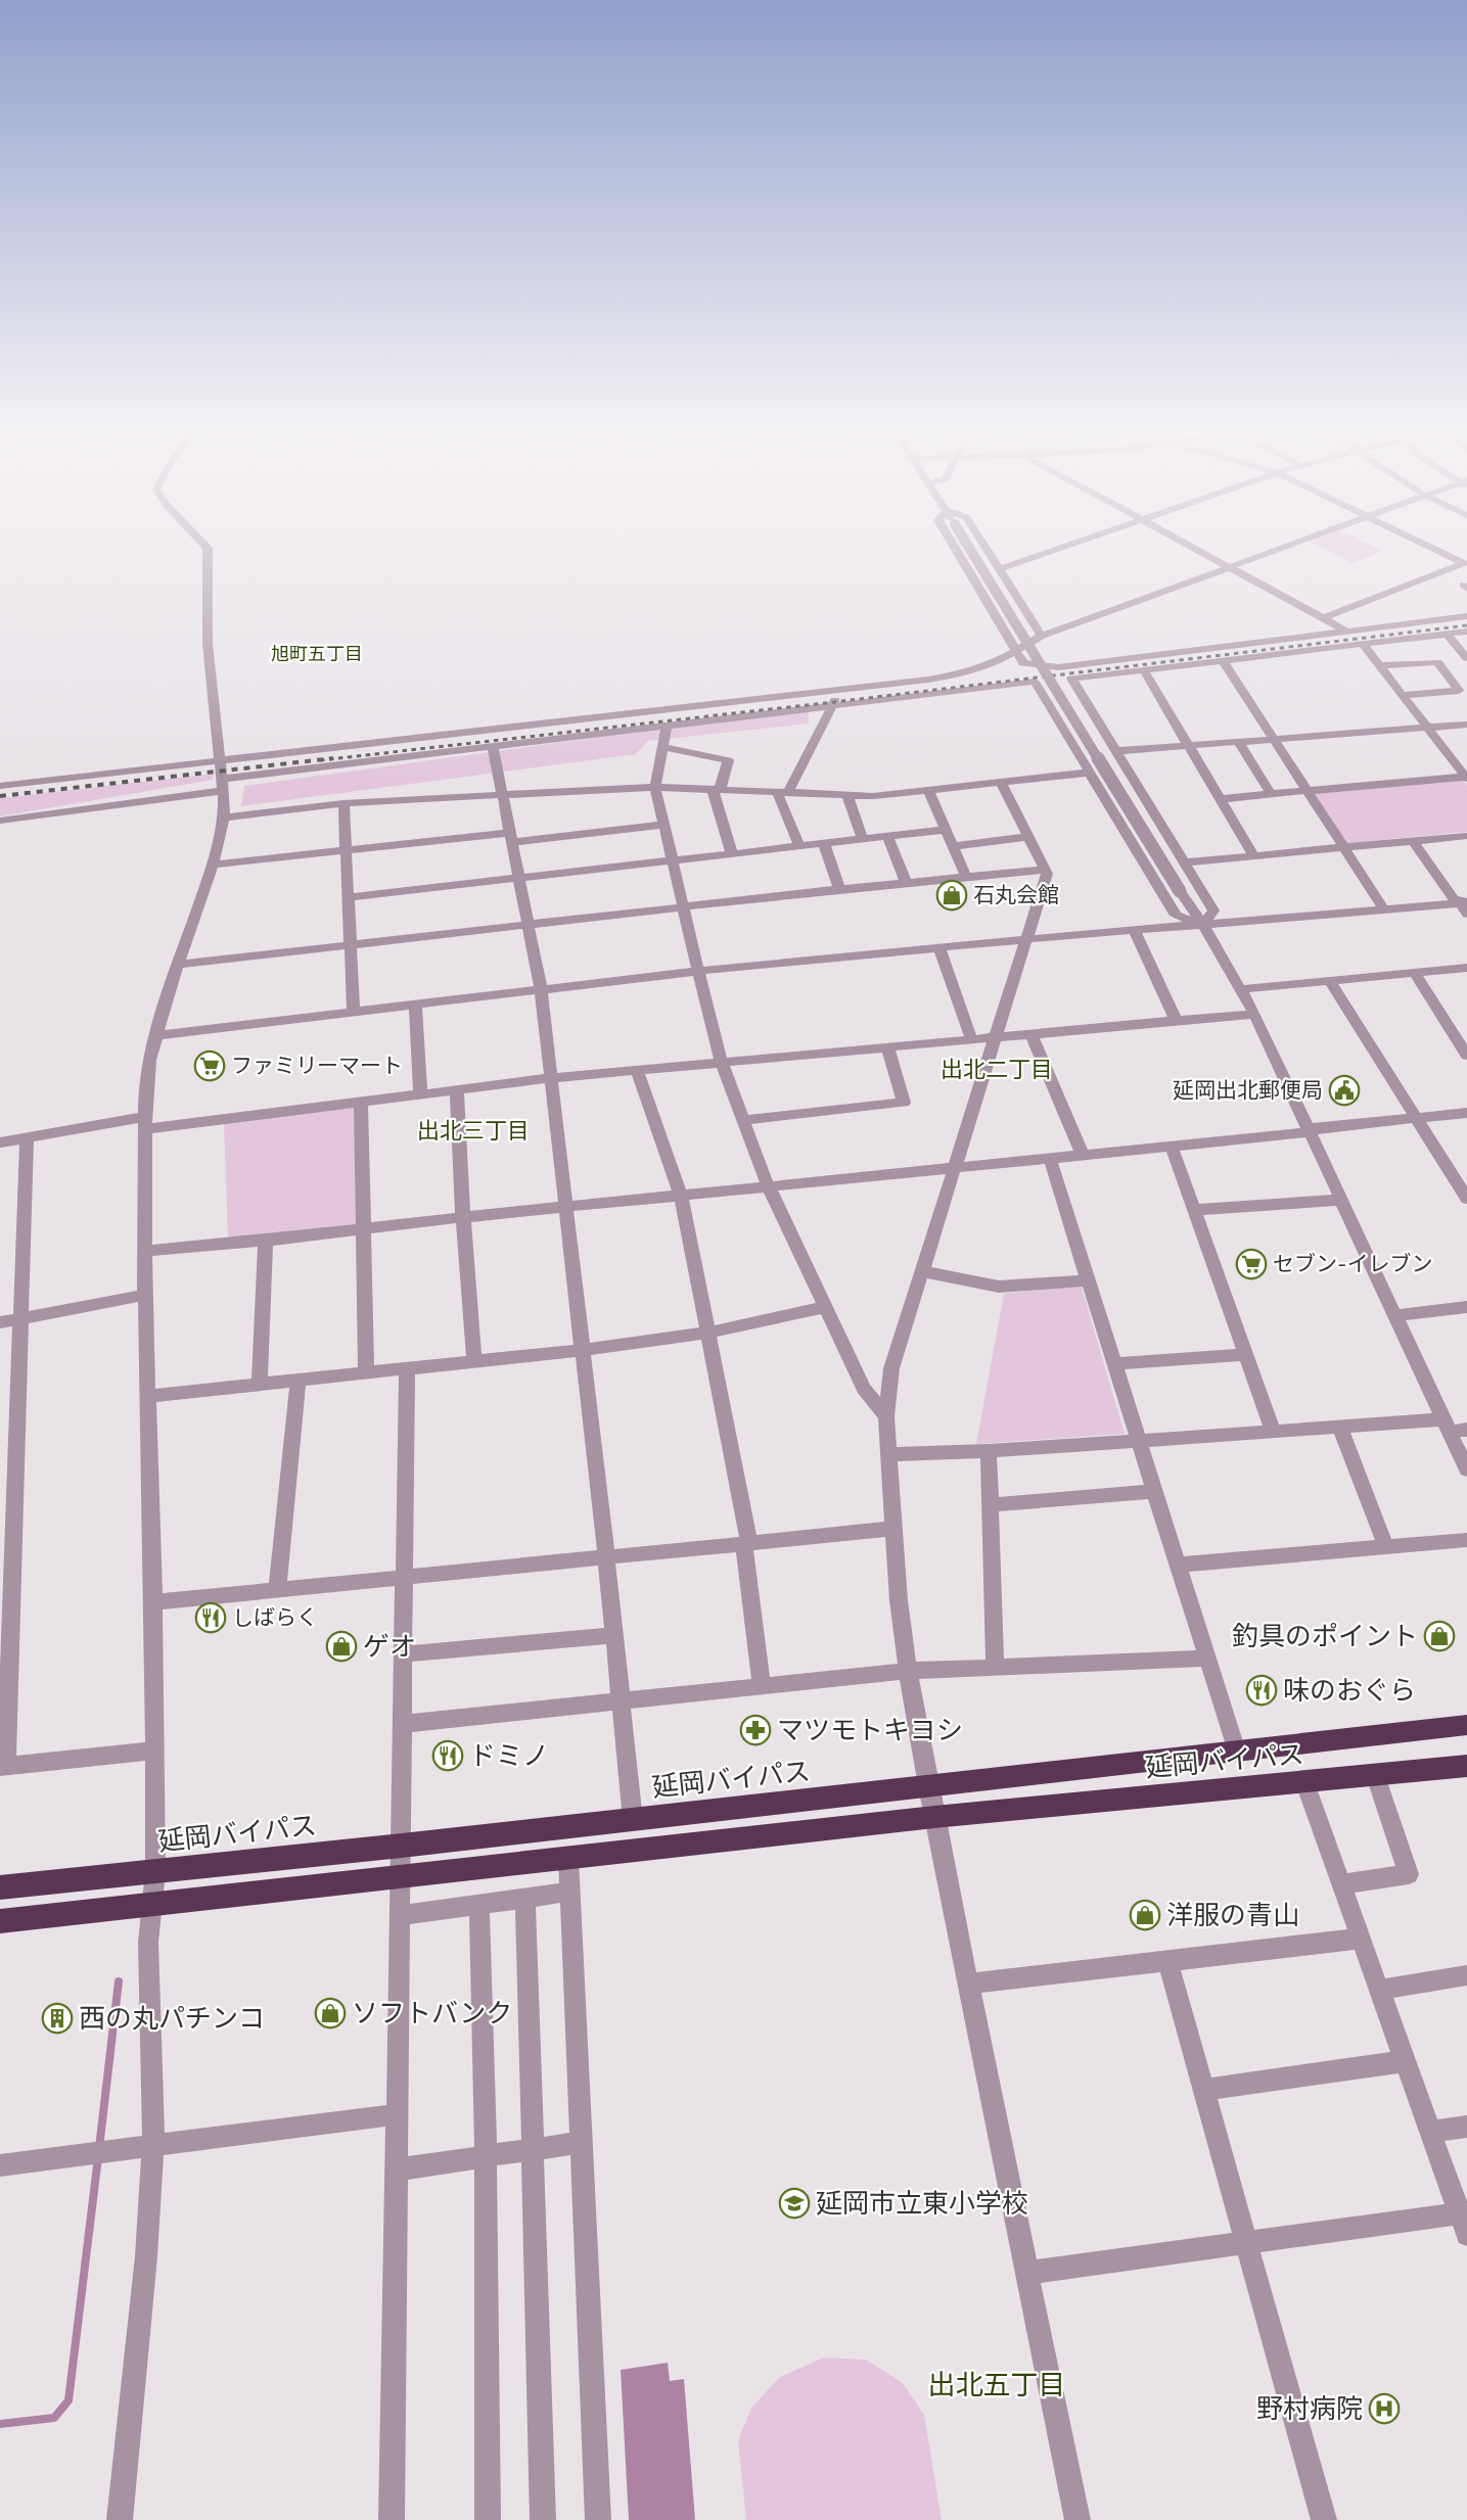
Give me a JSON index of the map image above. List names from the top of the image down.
{
  "streets": {
    "highway": ["延岡バイパス"]
  },
  "districts": [
    "旭町五丁目",
    "出北二丁目",
    "出北三丁目",
    "出北五丁目"
  ],
  "places": {
    "shop": [
      "石丸会館",
      "釣具のポイント",
      "ゲオ",
      "洋服の青山",
      "ソフトバンク"
    ],
    "supermarket": ["ファミリーマート", "セブン-イレブン"],
    "public building": ["延岡出北郵便局"],
    "restaurant": ["しばらく", "味のおぐら", "ドミノ"],
    "pharmacy": ["マツモトキヨシ"],
    "building": ["西の丸パチンコ"],
    "school or university": ["延岡市立東小学校"],
    "hospital": ["野村病院"]
  }
}
